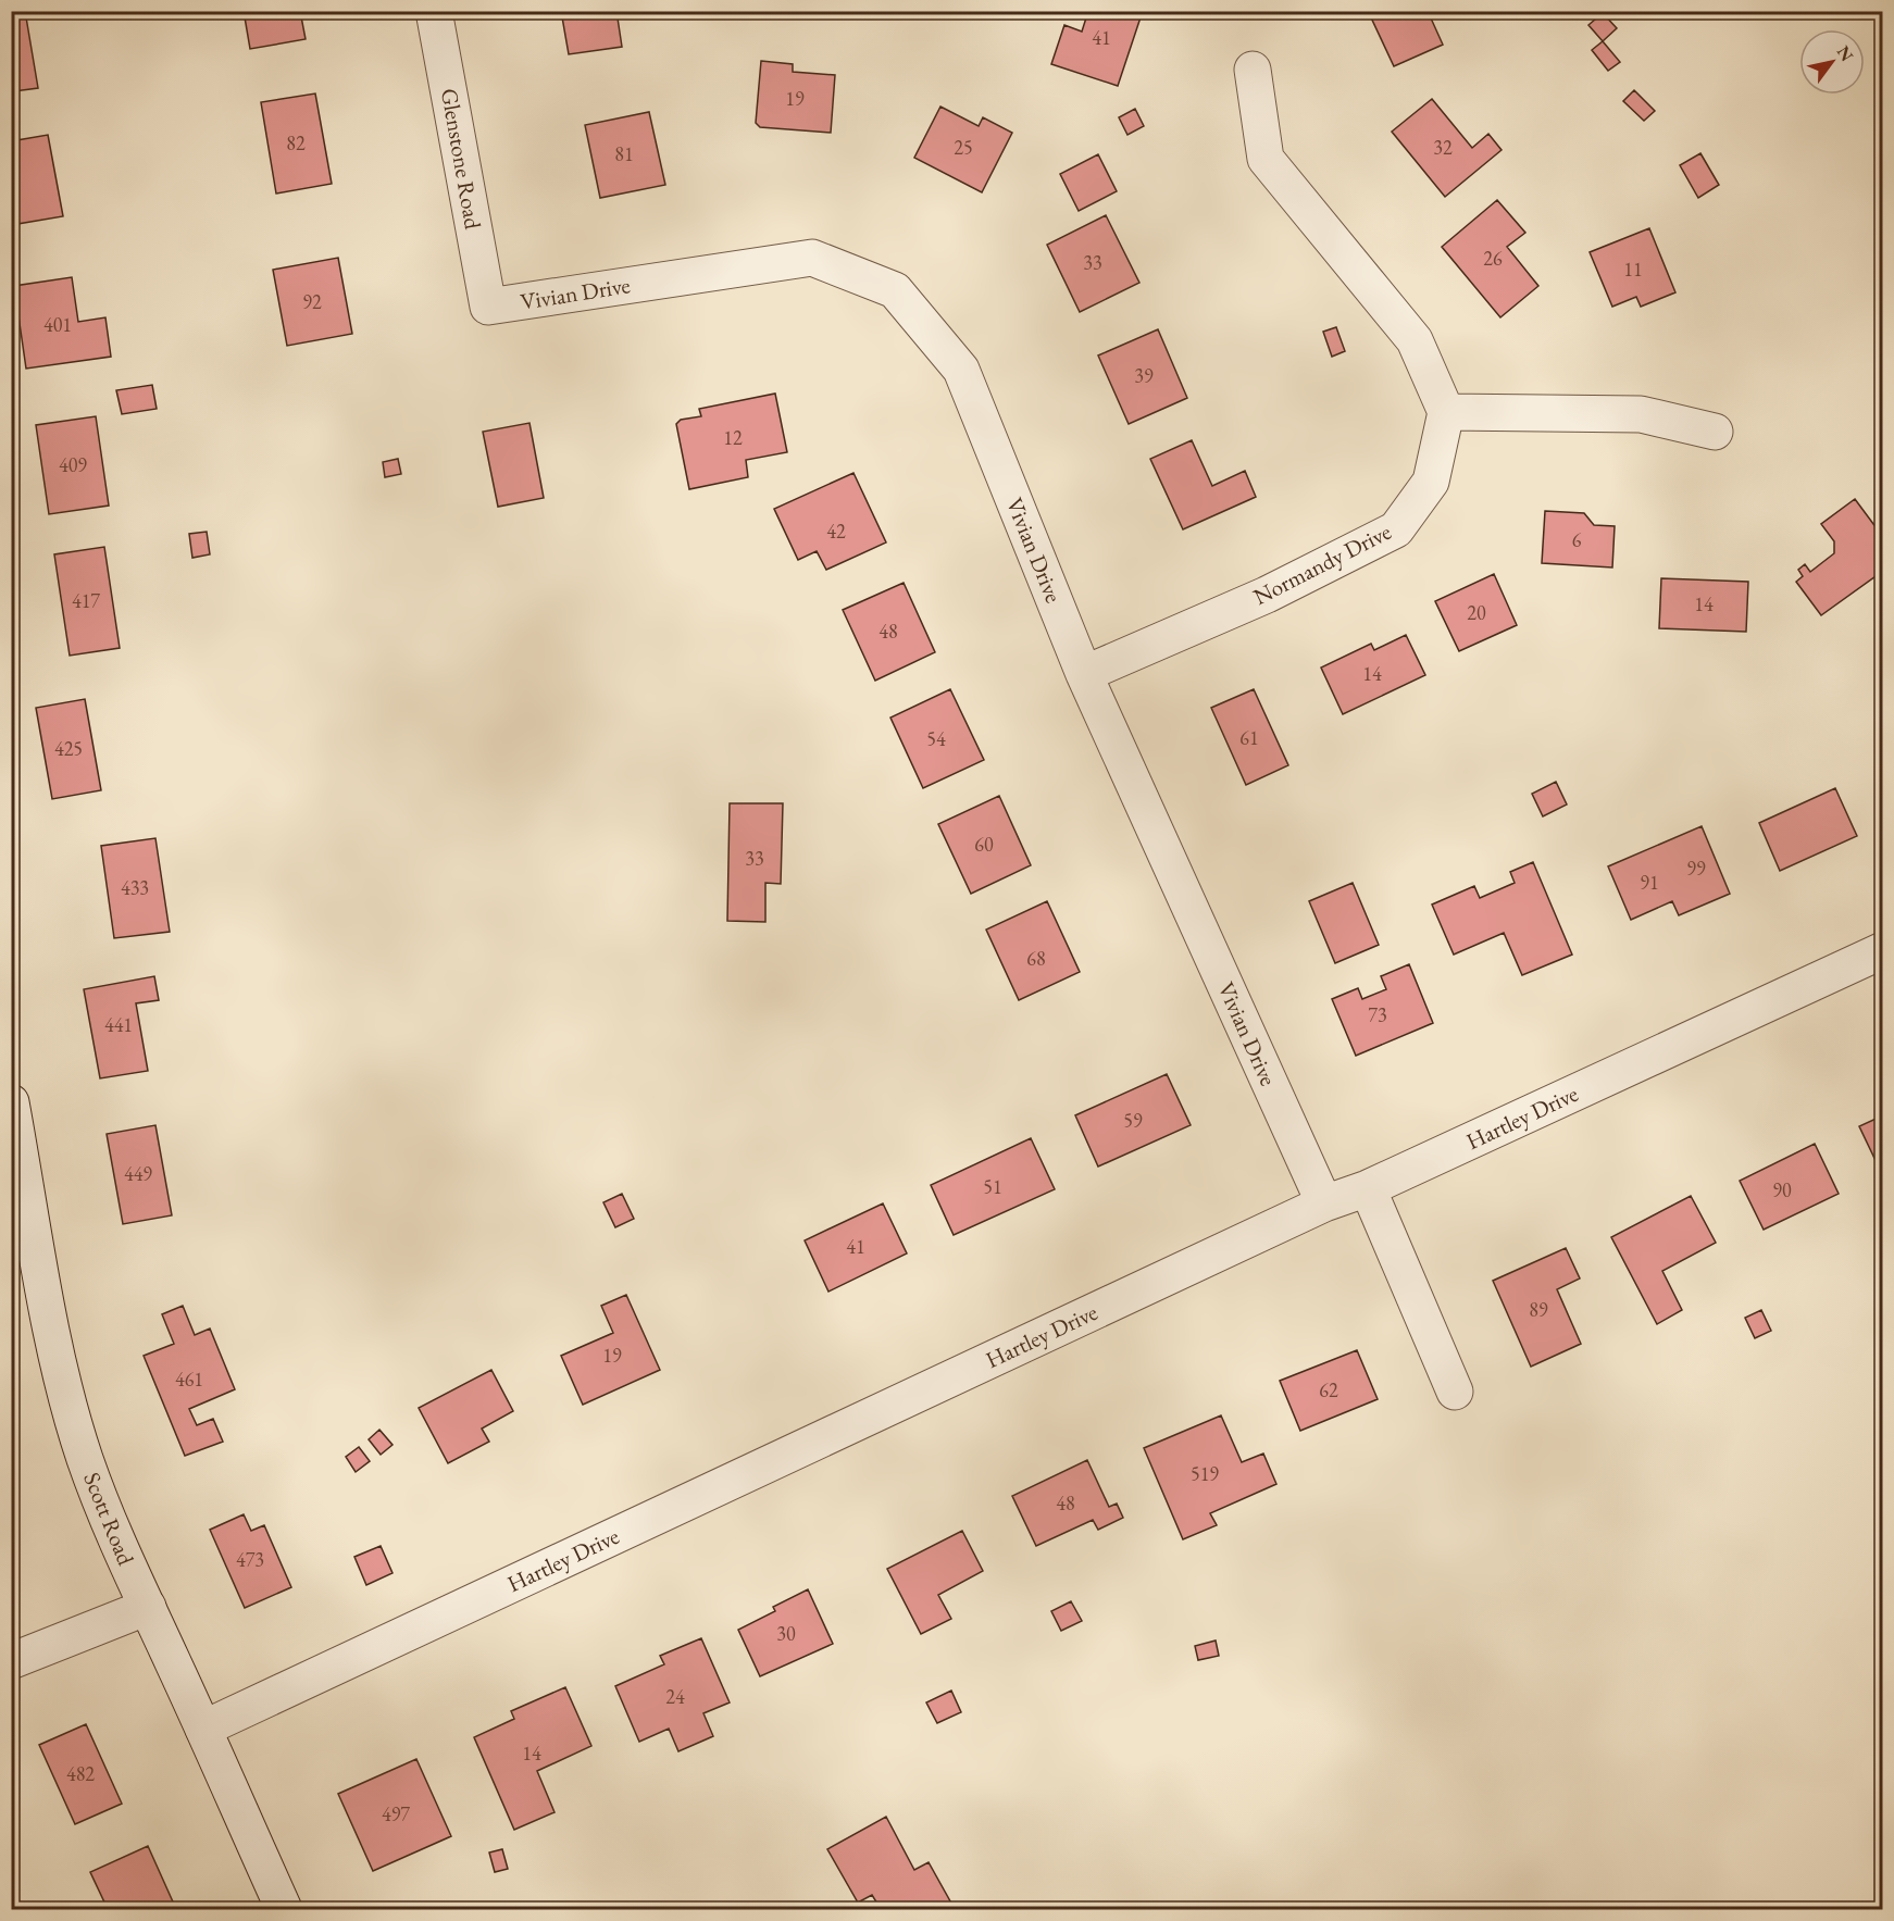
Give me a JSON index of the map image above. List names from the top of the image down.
{
  "streets": {
    "street": [
      "Glenstone Road",
      "Vivian Drive",
      "Normandy Drive",
      "Hartley Drive",
      "Scott Road"
    ]
  },
  "crossings": [
    ["Glenstone Road", "Vivian Drive"],
    ["Vivian Drive", "Normandy Drive"],
    ["Vivian Drive", "Hartley Drive"],
    ["Hartley Drive", "Scott Road"]
  ],
  "house_numbers": [
    "41",
    "19",
    "82",
    "25",
    "32",
    "81",
    "26",
    "33",
    "11",
    "92",
    "401",
    "39",
    "12",
    "409",
    "42",
    "6",
    "417",
    "14",
    "20",
    "48",
    "14",
    "61",
    "54",
    "425",
    "60",
    "33",
    "99",
    "91",
    "433",
    "68",
    "73",
    "441",
    "59",
    "449",
    "51",
    "90",
    "41",
    "89",
    "19",
    "461",
    "62",
    "519",
    "48",
    "473",
    "30",
    "24",
    "14",
    "482",
    "497"
  ],
  "north": "top right"
}
